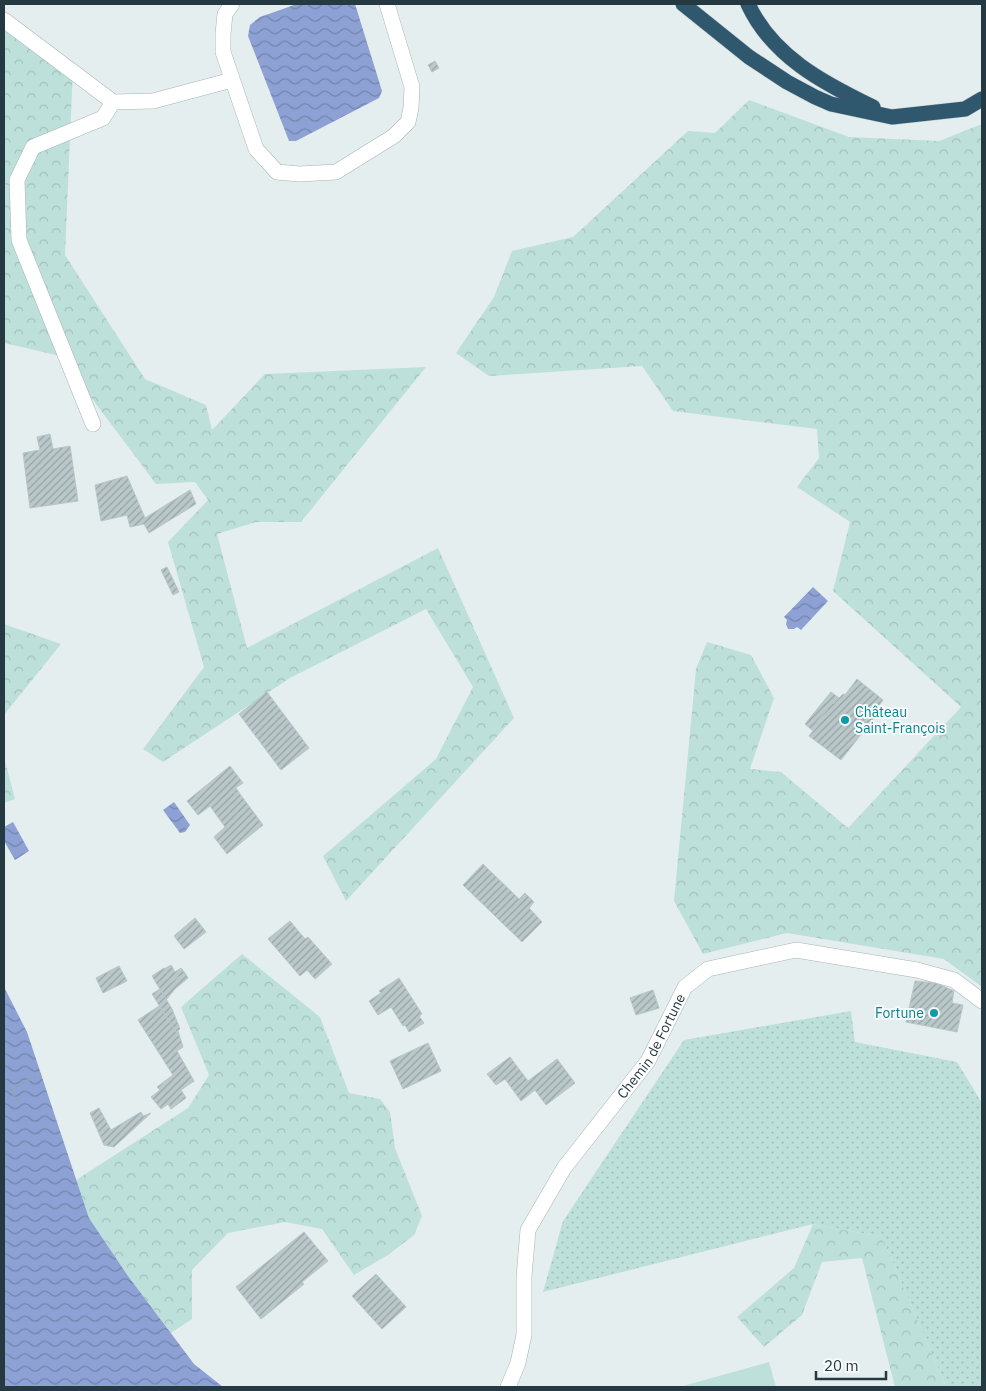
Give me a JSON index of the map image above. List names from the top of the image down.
{
  "streets": {
    "street": ["Chemin de Fortune"]
  },
  "places": ["Château Saint-François", "Fortune"],
  "scale_bar": "20 m"
}
